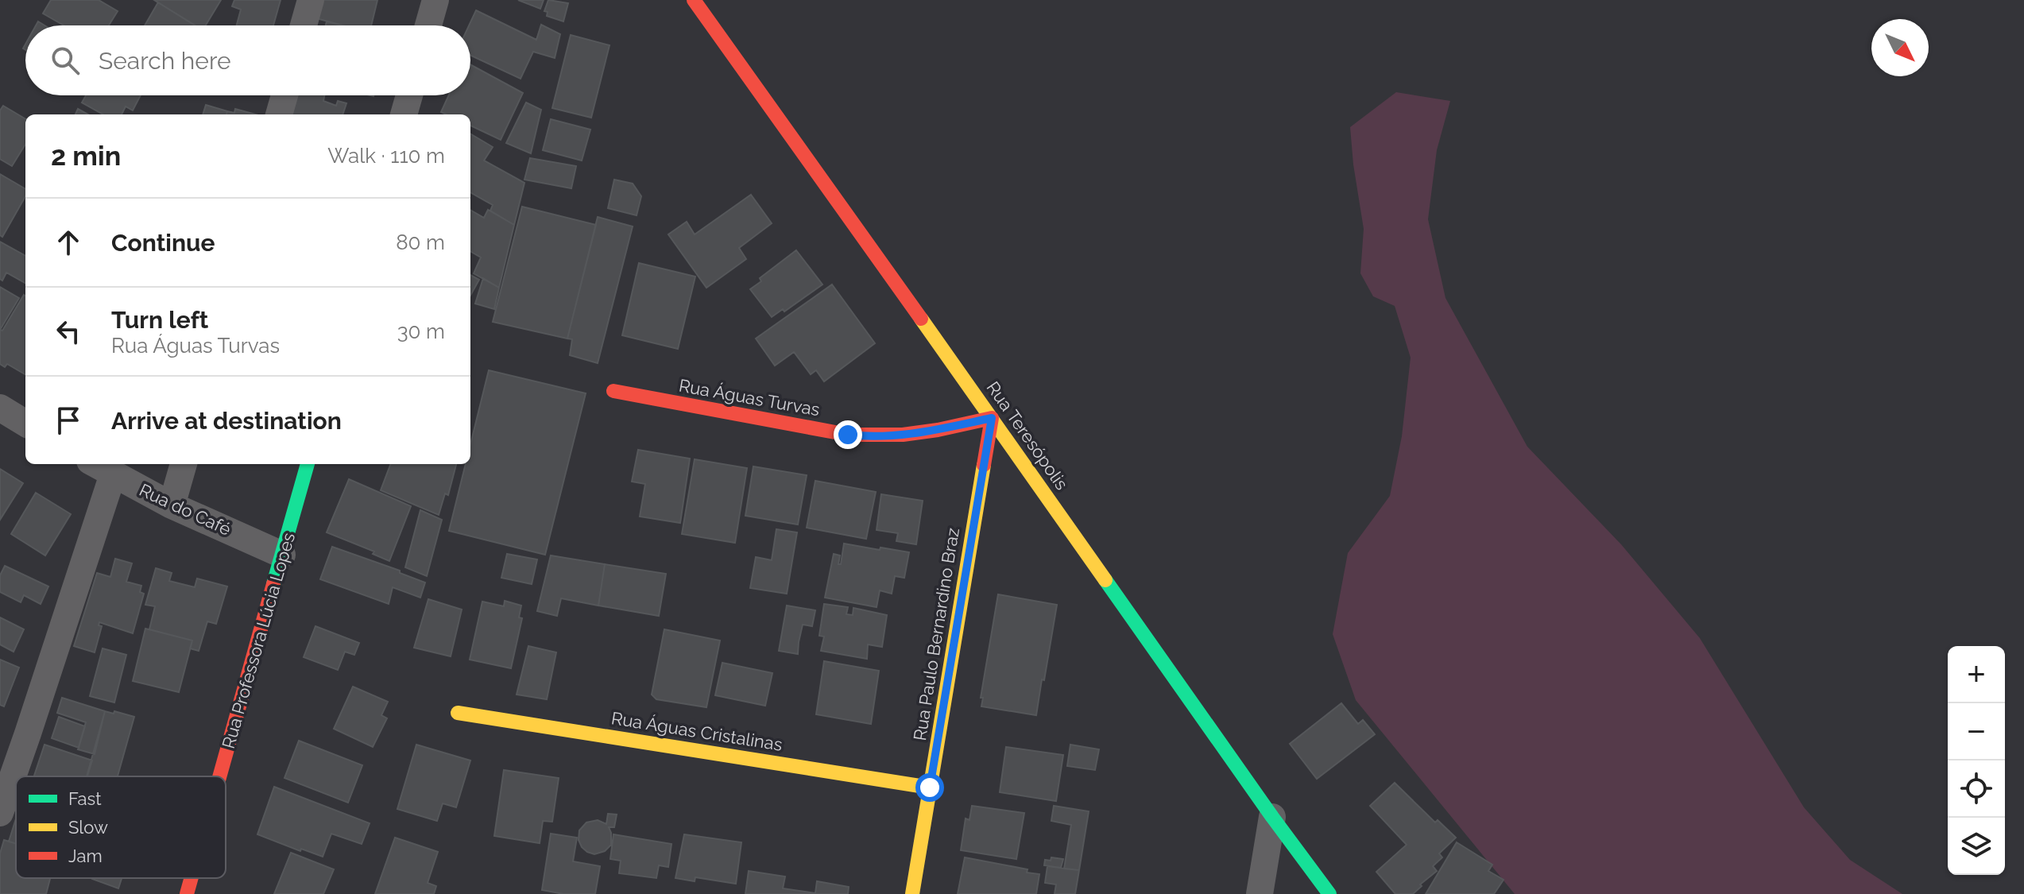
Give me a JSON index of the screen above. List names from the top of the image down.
{
  "streets": {
    "street": [
      "Rua Águas Turvas",
      "Rua Teresópolis",
      "Rua do Café",
      "Rua Paulo Bernardino Braz",
      "Rua Professora Lúcia Lopes",
      "Rua Águas Cristalinas"
    ]
  },
  "crossings": [
    ["Rua Águas Turvas", "Rua Teresópolis"],
    ["Rua Águas Turvas", "Rua Paulo Bernardino Braz"],
    ["Rua Teresópolis", "Rua Paulo Bernardino Braz"],
    ["Rua do Café", "Rua Professora Lúcia Lopes"],
    ["Rua Paulo Bernardino Braz", "Rua Águas Cristalinas"]
  ],
  "legend": ["Fast", "Slow", "Jam"],
  "north": "bottom right",
  "page": {
    "search": "Search here",
    "heading": ["2 min", "Walk · 110 m"],
    "list": [
      ["Continue", "80 m"],
      ["Turn left", "Rua Águas Turvas", "30 m"],
      "Arrive at destination"
    ],
    "map_buttons": ["+", "−"]
  }
}
